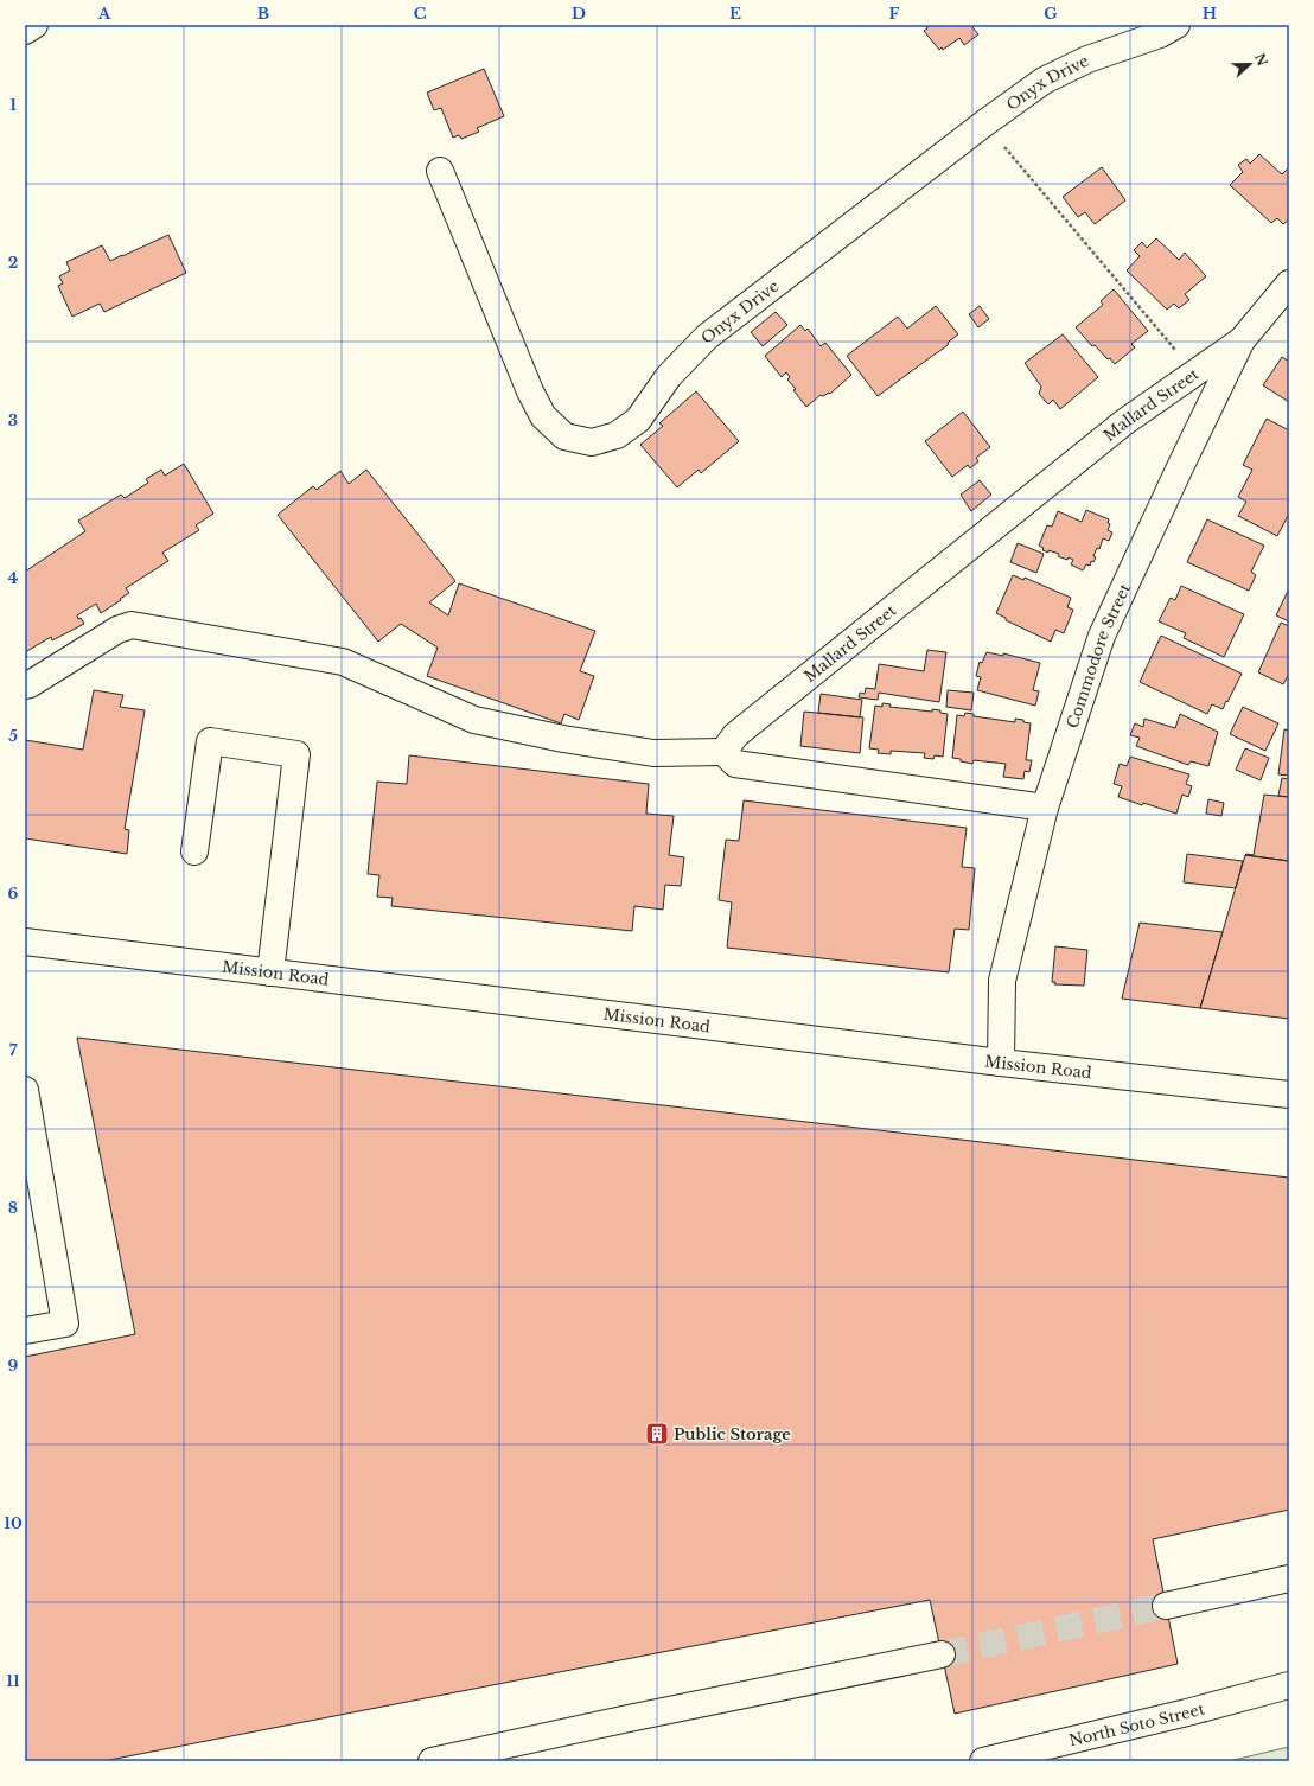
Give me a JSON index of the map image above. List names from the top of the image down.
{
  "streets": {
    "street": [
      "Onyx Drive",
      "Mallard Street",
      "Commodore Street",
      "Mission Road",
      "North Soto Street"
    ]
  },
  "crossings": [
    ["Mallard Street", "Commodore Street"],
    ["Commodore Street", "Mission Road"]
  ],
  "places": {
    "building": ["Public Storage"]
  },
  "north": "right",
  "grid": {
    "columns": [
      "A",
      "B",
      "C",
      "D",
      "E",
      "F",
      "G",
      "H"
    ],
    "rows": [
      "1",
      "2",
      "3",
      "4",
      "5",
      "6",
      "7",
      "8",
      "9",
      "10",
      "11"
    ]
  }
}
